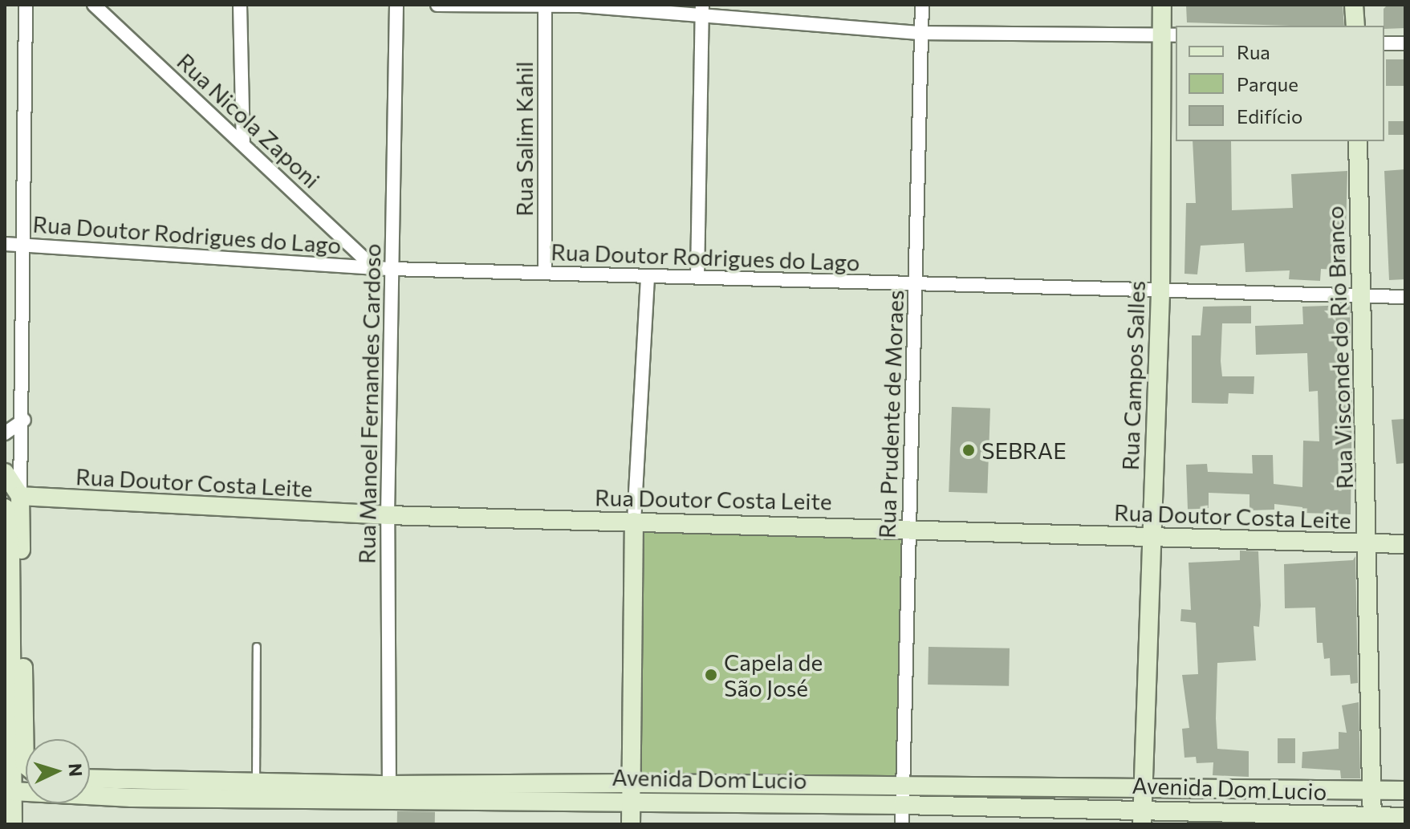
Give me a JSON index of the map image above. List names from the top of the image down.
{
  "streets": {
    "main road": [
      "Rua Visconde do Rio Branco",
      "Rua Campos Salles",
      "Rua Doutor Costa Leite",
      "Avenida Dom Lucio"
    ],
    "street": [
      "Rua Nicola Zaponi",
      "Rua Salim Kahil",
      "Rua Doutor Rodrigues do Lago",
      "Rua Manoel Fernandes Cardoso",
      "Rua Prudente de Moraes"
    ]
  },
  "crossings": [
    ["Rua Nicola Zaponi", "Rua Doutor Rodrigues do Lago"],
    ["Rua Salim Kahil", "Rua Doutor Rodrigues do Lago"],
    ["Rua Doutor Rodrigues do Lago", "Rua Visconde do Rio Branco"],
    ["Rua Doutor Rodrigues do Lago", "Rua Campos Salles"],
    ["Rua Doutor Rodrigues do Lago", "Rua Manoel Fernandes Cardoso"],
    ["Rua Doutor Rodrigues do Lago", "Rua Prudente de Moraes"],
    ["Rua Visconde do Rio Branco", "Rua Doutor Costa Leite"],
    ["Rua Visconde do Rio Branco", "Avenida Dom Lucio"],
    ["Rua Campos Salles", "Rua Doutor Costa Leite"],
    ["Rua Campos Salles", "Avenida Dom Lucio"],
    ["Rua Manoel Fernandes Cardoso", "Rua Doutor Costa Leite"],
    ["Rua Manoel Fernandes Cardoso", "Avenida Dom Lucio"],
    ["Rua Prudente de Moraes", "Rua Doutor Costa Leite"],
    ["Rua Prudente de Moraes", "Avenida Dom Lucio"]
  ],
  "places": ["SEBRAE", "Capela de São José"],
  "legend": ["Rua", "Parque", "Edifício"],
  "north": "right"
}
